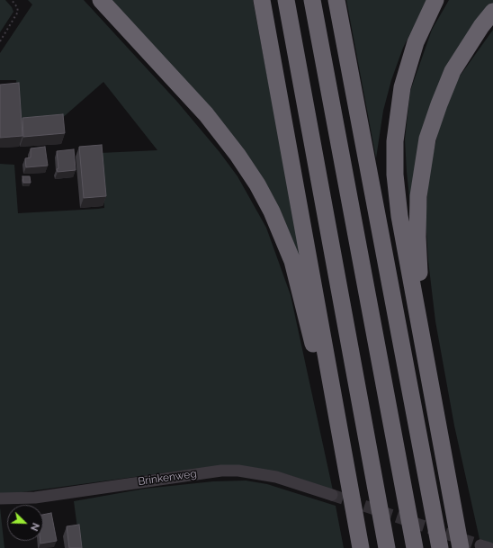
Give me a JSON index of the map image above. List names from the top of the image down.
{
  "streets": {
    "street": ["Brinkenweg"]
  },
  "north": "bottom right"
}
